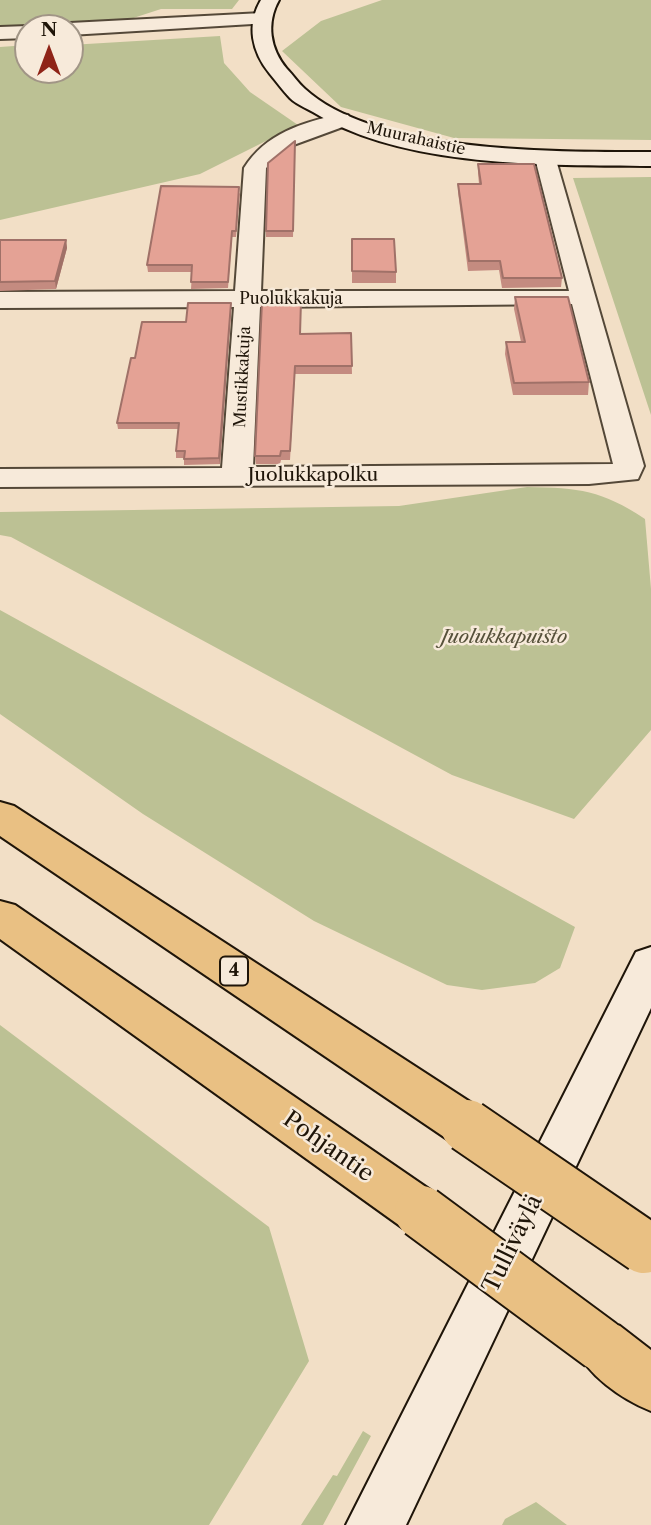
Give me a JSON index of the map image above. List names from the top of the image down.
{
  "streets": {
    "highway": ["4", "Pohjantie"],
    "street": [
      "Muurahaistie",
      "Puolukkakuja",
      "Mustikkakuja",
      "Juolukkapolku",
      "Tulliväylä"
    ]
  },
  "crossings": [
    ["Muurahaistie", "Mustikkakuja"],
    ["Puolukkakuja", "Mustikkakuja"],
    ["Puolukkakuja", "Juolukkapolku"],
    ["Mustikkakuja", "Juolukkapolku"]
  ],
  "parks": ["Juolukkapuisto"],
  "north": "top"
}
